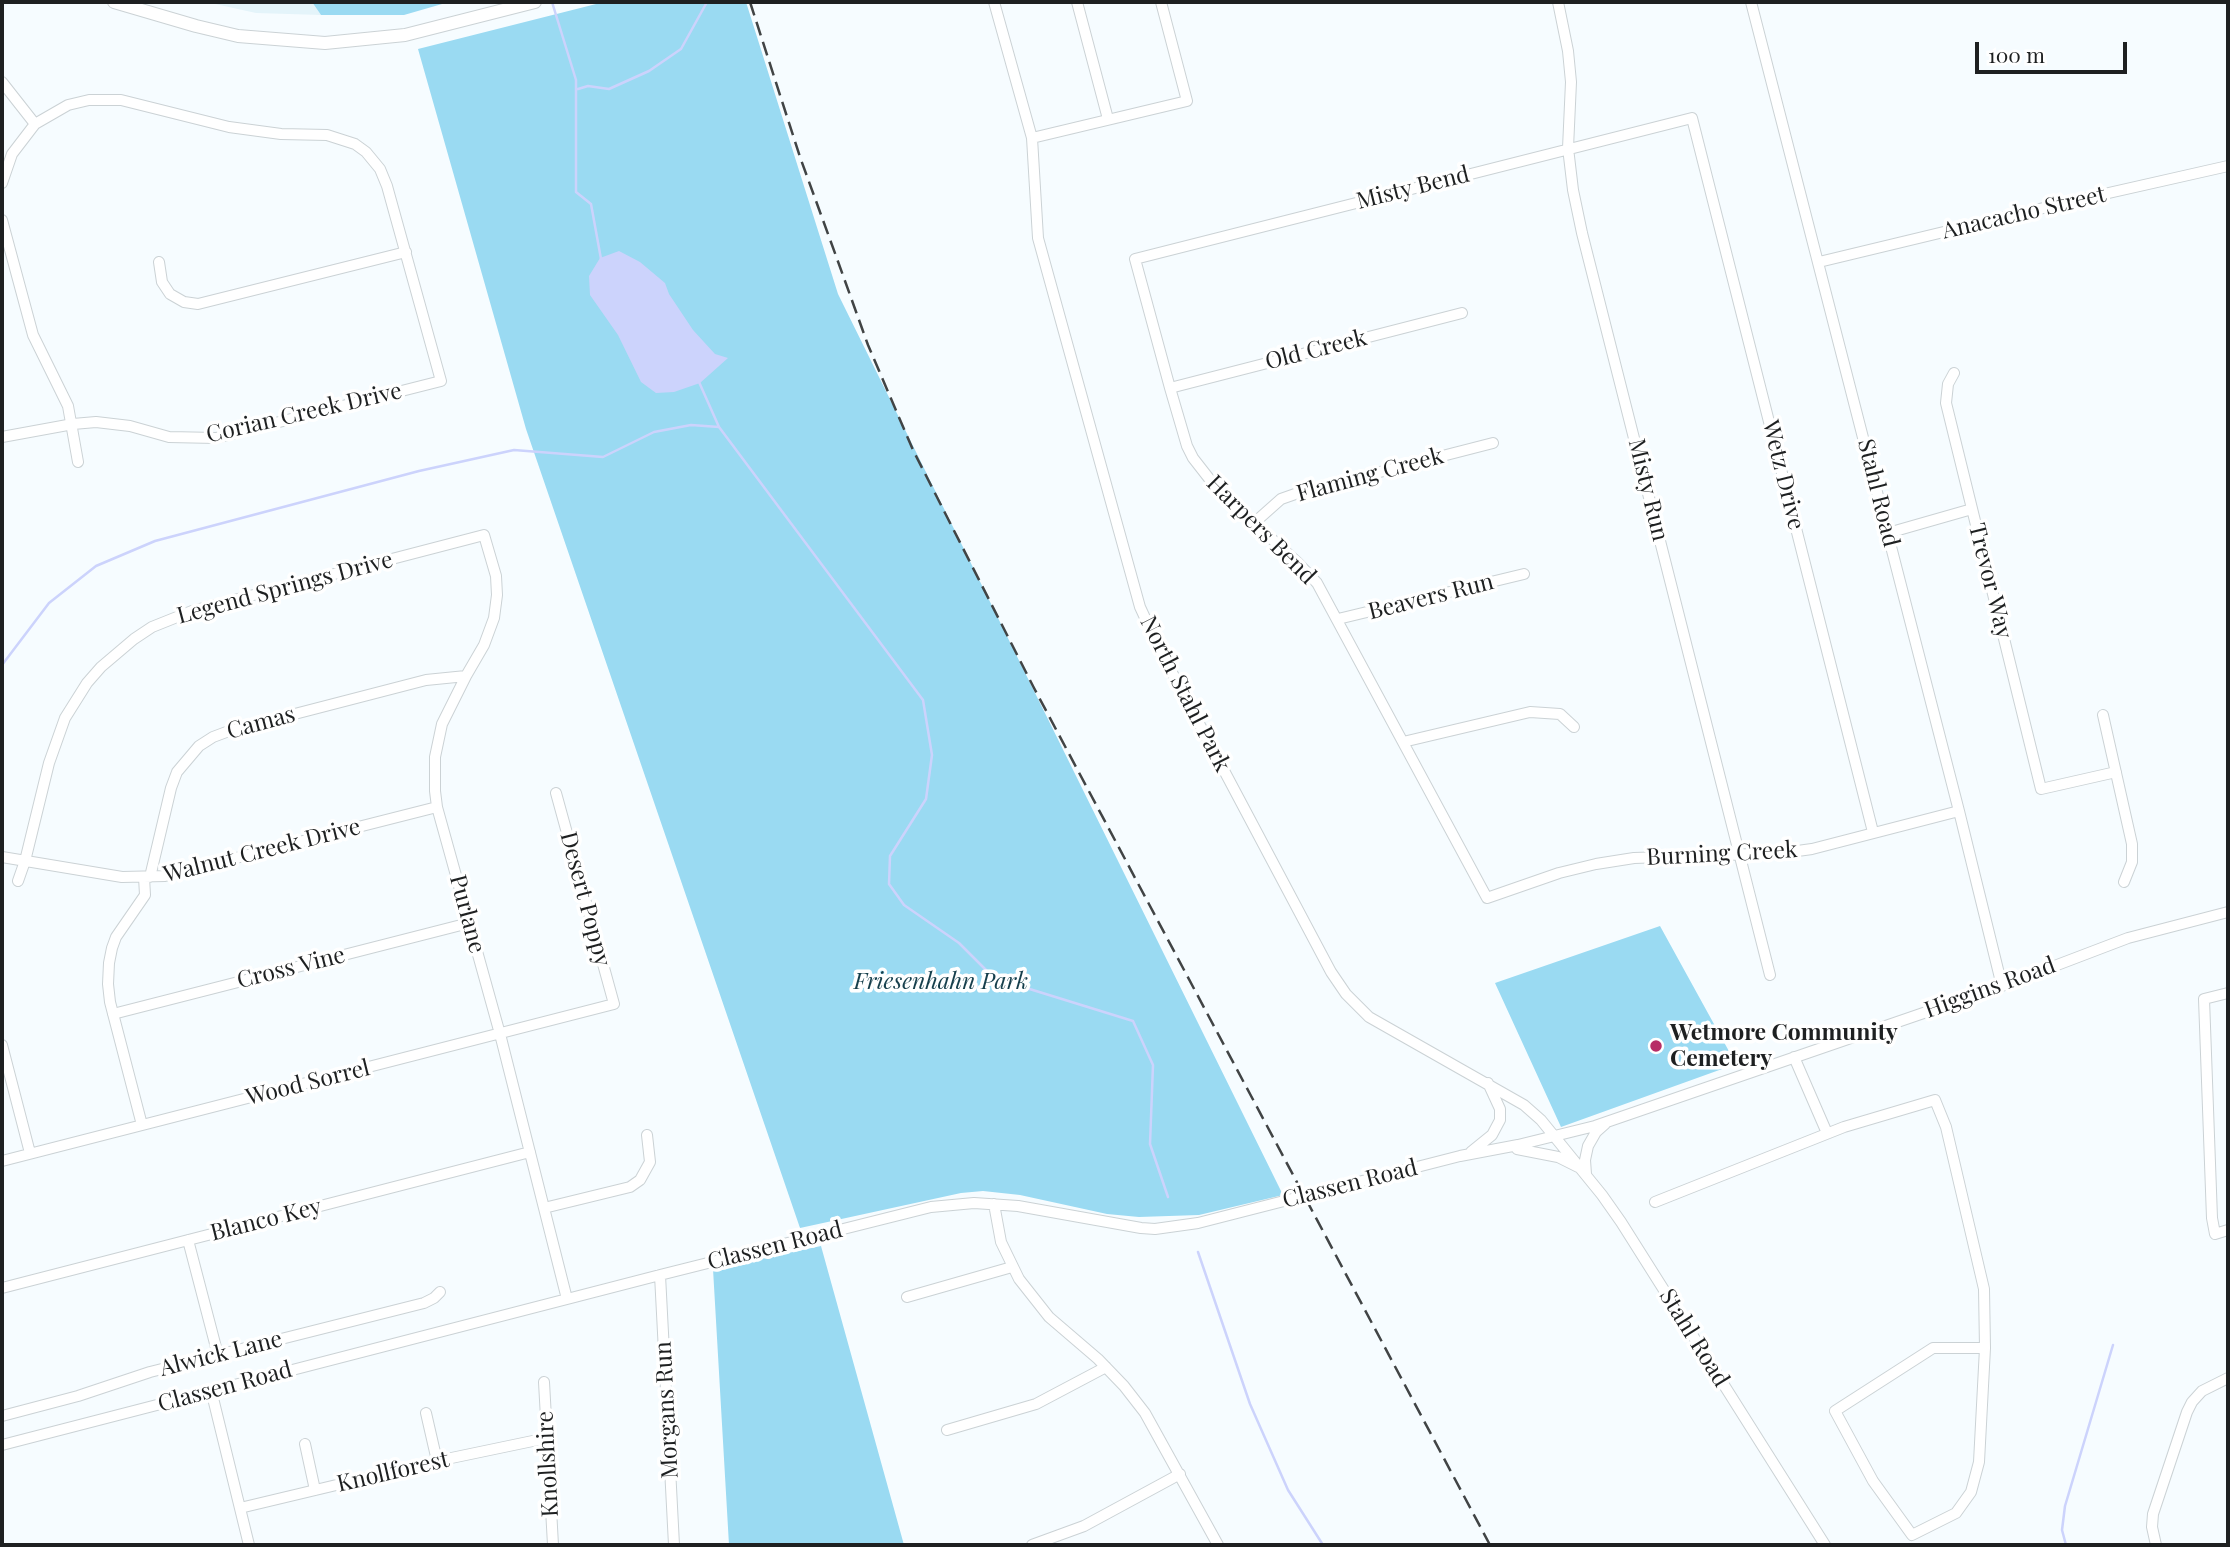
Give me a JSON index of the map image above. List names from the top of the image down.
{
  "streets": {
    "street": [
      "Misty Bend",
      "Anacacho Street",
      "Old Creek",
      "Corian Creek Drive",
      "Flaming Creek",
      "Wetz Drive",
      "Misty Run",
      "Stahl Road",
      "Harpers Bend",
      "Trevor Way",
      "Legend Springs Drive",
      "Beavers Run",
      "North Stahl Park",
      "Camas",
      "Walnut Creek Drive",
      "Burning Creek",
      "Desert Poppy",
      "Purlane",
      "Cross Vine",
      "Higgins Road",
      "Wood Sorrel",
      "Classen Road",
      "Blanco Key",
      "Alwick Lane",
      "Morgans Run",
      "Knollshire",
      "Knollforest"
    ]
  },
  "crossings": [
    ["Misty Bend", "Wetz Drive"],
    ["Misty Bend", "Misty Run"],
    ["Misty Bend", "Harpers Bend"],
    ["Anacacho Street", "Stahl Road"],
    ["Old Creek", "Harpers Bend"],
    ["Flaming Creek", "Harpers Bend"],
    ["Wetz Drive", "Burning Creek"],
    ["Misty Run", "Burning Creek"],
    ["Stahl Road", "North Stahl Park"],
    ["Stahl Road", "Burning Creek"],
    ["Stahl Road", "Higgins Road"],
    ["Stahl Road", "Classen Road"],
    ["Harpers Bend", "Beavers Run"],
    ["Harpers Bend", "Burning Creek"],
    ["Legend Springs Drive", "Walnut Creek Drive"],
    ["Legend Springs Drive", "Purlane"],
    ["North Stahl Park", "Higgins Road"],
    ["North Stahl Park", "Classen Road"],
    ["Camas", "Walnut Creek Drive"],
    ["Camas", "Purlane"],
    ["Camas", "Cross Vine"],
    ["Camas", "Wood Sorrel"],
    ["Walnut Creek Drive", "Purlane"],
    ["Desert Poppy", "Wood Sorrel"],
    ["Purlane", "Cross Vine"],
    ["Purlane", "Wood Sorrel"],
    ["Purlane", "Classen Road"],
    ["Purlane", "Blanco Key"],
    ["Higgins Road", "Classen Road"],
    ["Classen Road", "Morgans Run"],
    ["Knollshire", "Knollforest"]
  ],
  "parks": ["Friesenhahn Park"],
  "places": ["Wetmore Community Cemetery"],
  "scale_bar": "100 m"
}
